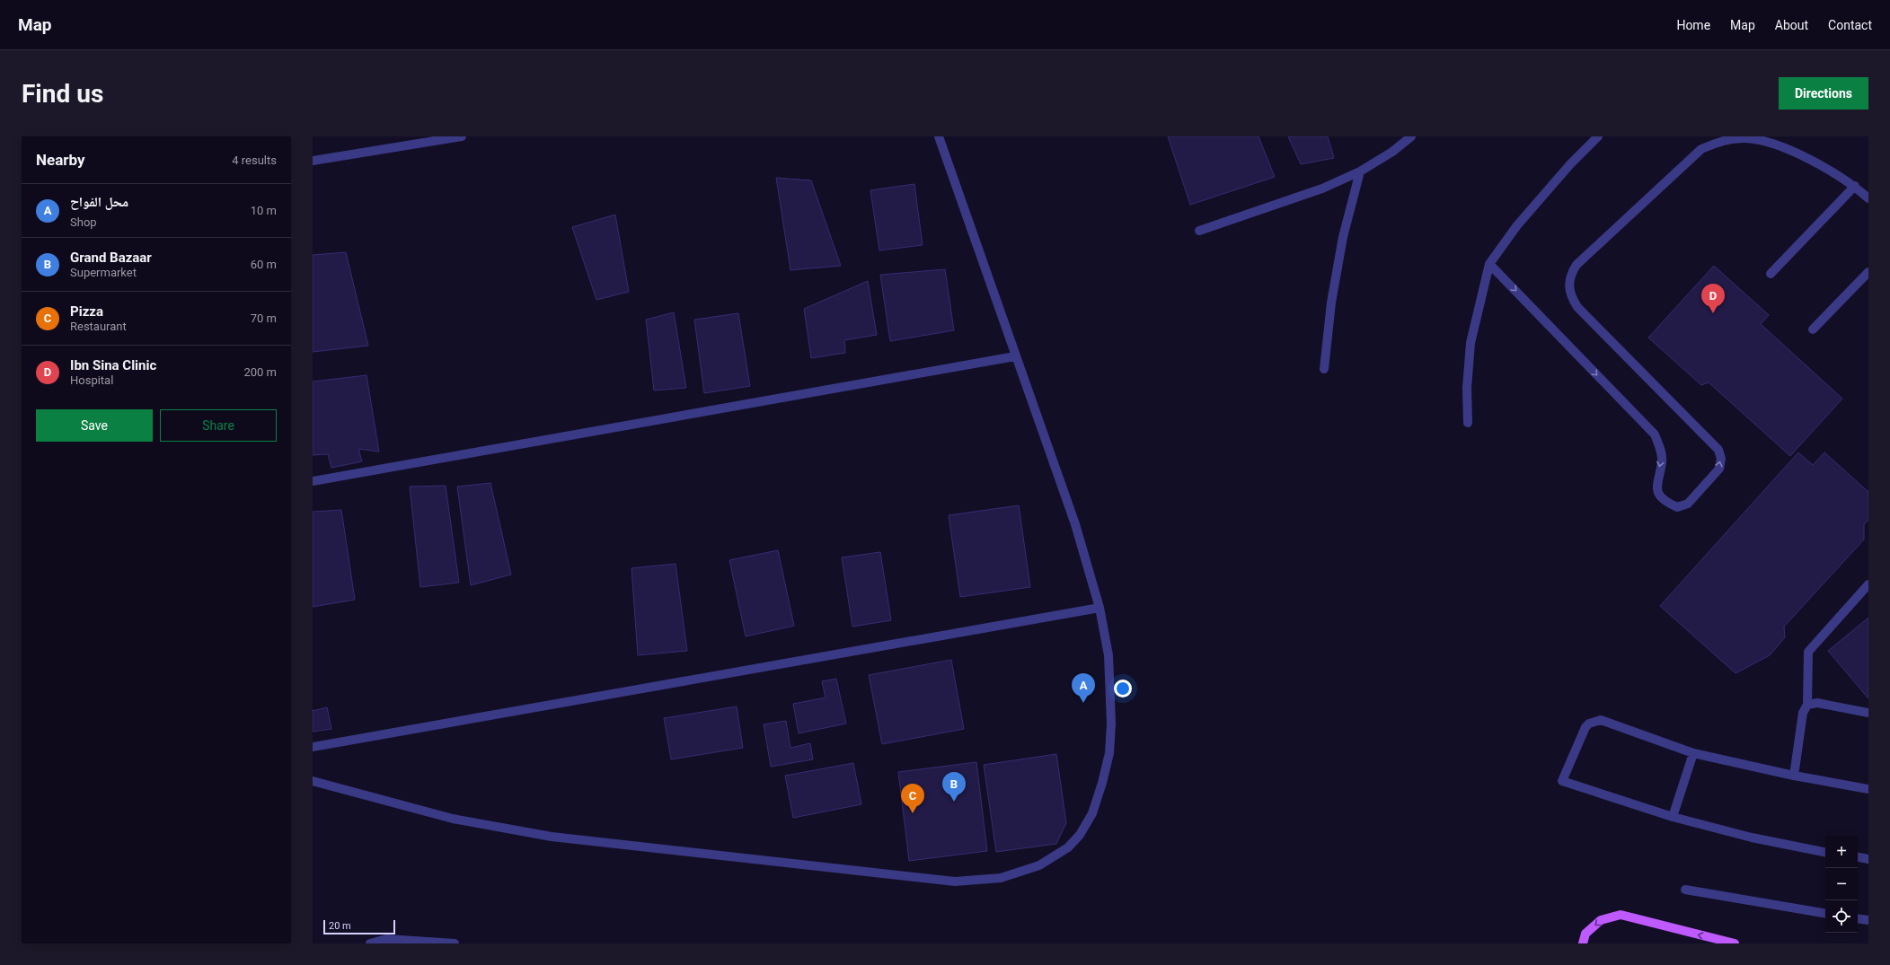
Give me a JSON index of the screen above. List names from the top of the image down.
{
  "scale_bar": "20 m",
  "page": {
    "header": "Map",
    "nav": [
      "Home",
      "Map",
      "About",
      "Contact"
    ],
    "buttons": [
      "Directions",
      ["Save", "Share"]
    ],
    "title": "Find us",
    "heading": ["Nearby", "4 results"],
    "list": [
      {
        "mark": "A",
        "name": "محل الفواح",
        "note": "Shop",
        "value": "10 m"
      },
      {
        "mark": "B",
        "name": "Grand Bazaar",
        "note": "Supermarket",
        "value": "60 m"
      },
      {
        "mark": "C",
        "name": "Pizza",
        "note": "Restaurant",
        "value": "70 m"
      },
      {
        "mark": "D",
        "name": "Ibn Sina Clinic",
        "note": "Hospital",
        "value": "200 m"
      }
    ],
    "pins": [
      "D",
      "A",
      "B",
      "C"
    ],
    "map_buttons": ["+", "−"],
    "scale": "20 m"
  }
}
